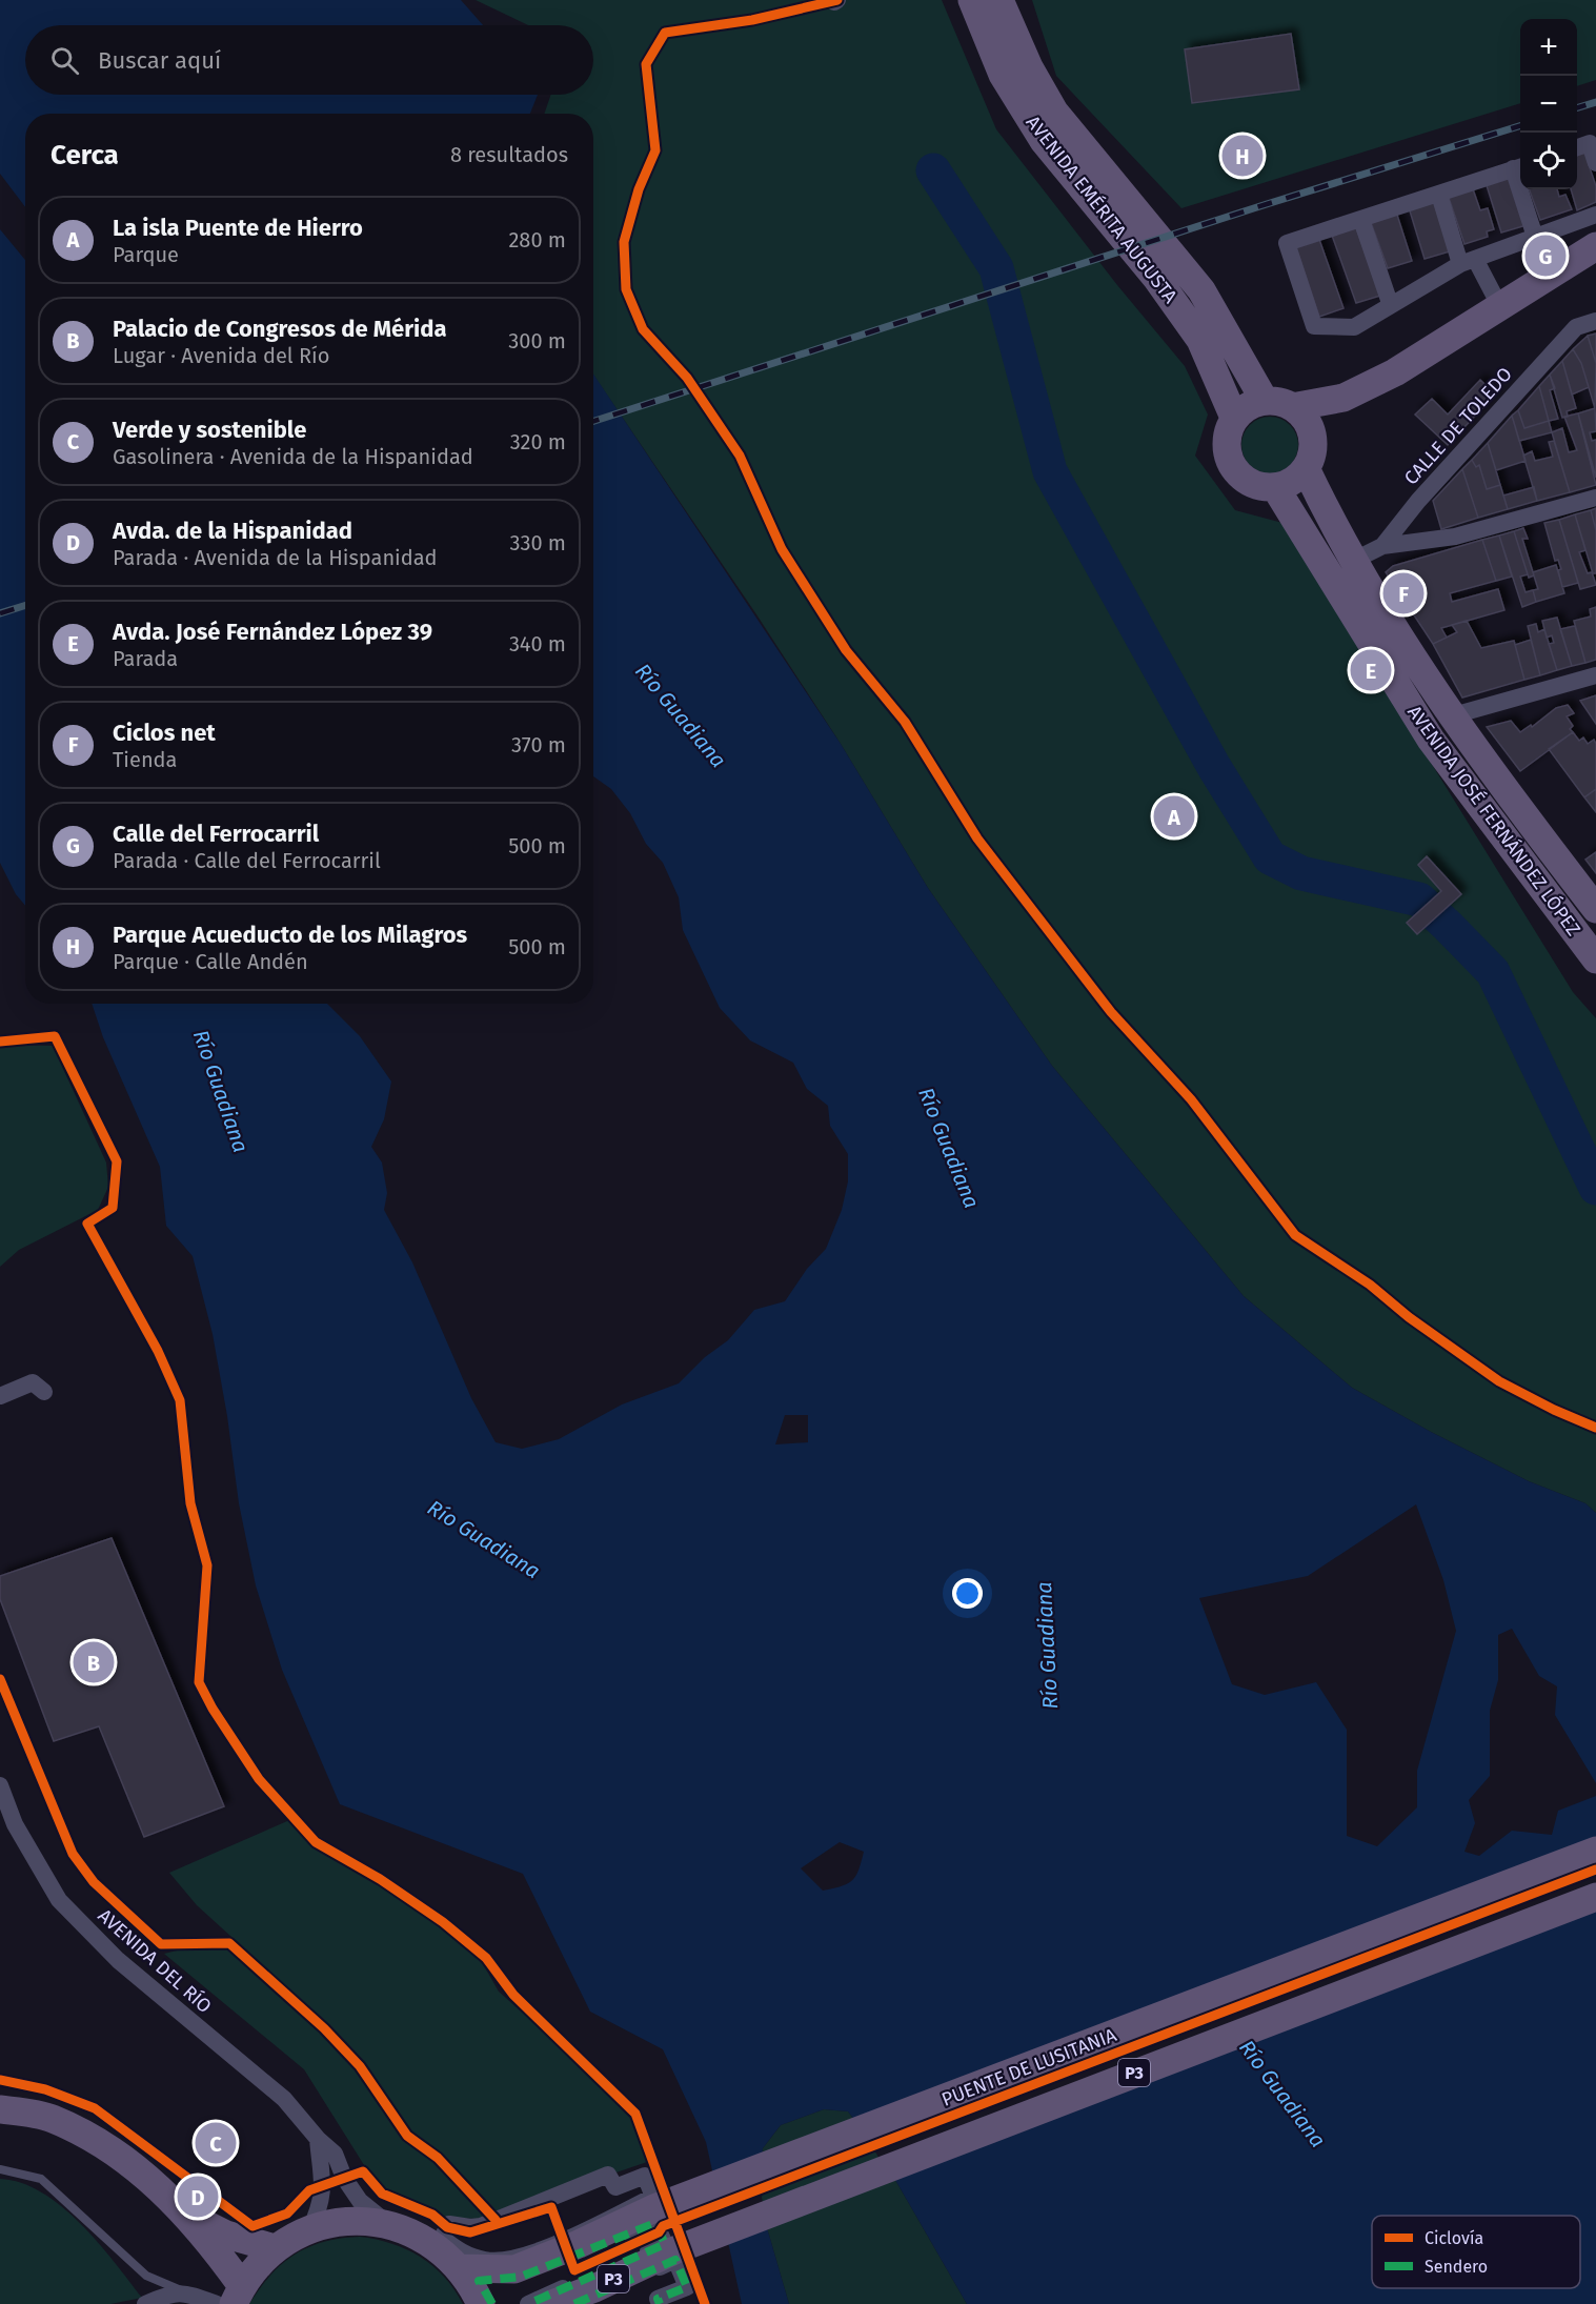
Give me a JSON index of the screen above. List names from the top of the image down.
{
  "streets": {
    "main road": [
      "AVENIDA EMÉRITA AUGUSTA",
      "AVENIDA JOSÉ FERNÁNDEZ LÓPEZ",
      "PUENTE DE LUSITANIA",
      "P3"
    ],
    "street": ["CALLE DE TOLEDO", "AVENIDA DEL RÍO"]
  },
  "crossings": [
    ["AVENIDA EMÉRITA AUGUSTA", "AVENIDA JOSÉ FERNÁNDEZ LÓPEZ"],
    ["CALLE DE TOLEDO", "AVENIDA JOSÉ FERNÁNDEZ LÓPEZ"]
  ],
  "water": ["Río Guadiana"],
  "legend": ["Ciclovía", "Sendero"],
  "page": {
    "map_buttons": ["+", "−"],
    "search": "Buscar aquí",
    "heading": ["Cerca", "8 resultados"],
    "pins": [
      "H",
      "G",
      "F",
      "E",
      "A",
      "B",
      "C",
      "D"
    ],
    "list": [
      {
        "mark": "A",
        "name": "La isla Puente de Hierro",
        "note": "Parque",
        "value": "280 m"
      },
      {
        "mark": "B",
        "name": "Palacio de Congresos de Mérida",
        "note": "Lugar · Avenida del Río",
        "value": "300 m"
      },
      {
        "mark": "C",
        "name": "Verde y sostenible",
        "note": "Gasolinera · Avenida de la Hispanidad",
        "value": "320 m"
      },
      {
        "mark": "D",
        "name": "Avda. de la Hispanidad",
        "note": "Parada · Avenida de la Hispanidad",
        "value": "330 m"
      },
      {
        "mark": "E",
        "name": "Avda. José Fernández López 39",
        "note": "Parada",
        "value": "340 m"
      },
      {
        "mark": "F",
        "name": "Ciclos net",
        "note": "Tienda",
        "value": "370 m"
      },
      {
        "mark": "G",
        "name": "Calle del Ferrocarril",
        "note": "Parada · Calle del Ferrocarril",
        "value": "500 m"
      },
      {
        "mark": "H",
        "name": "Parque Acueducto de los Milagros",
        "note": "Parque · Calle Andén",
        "value": "500 m"
      }
    ]
  }
}
